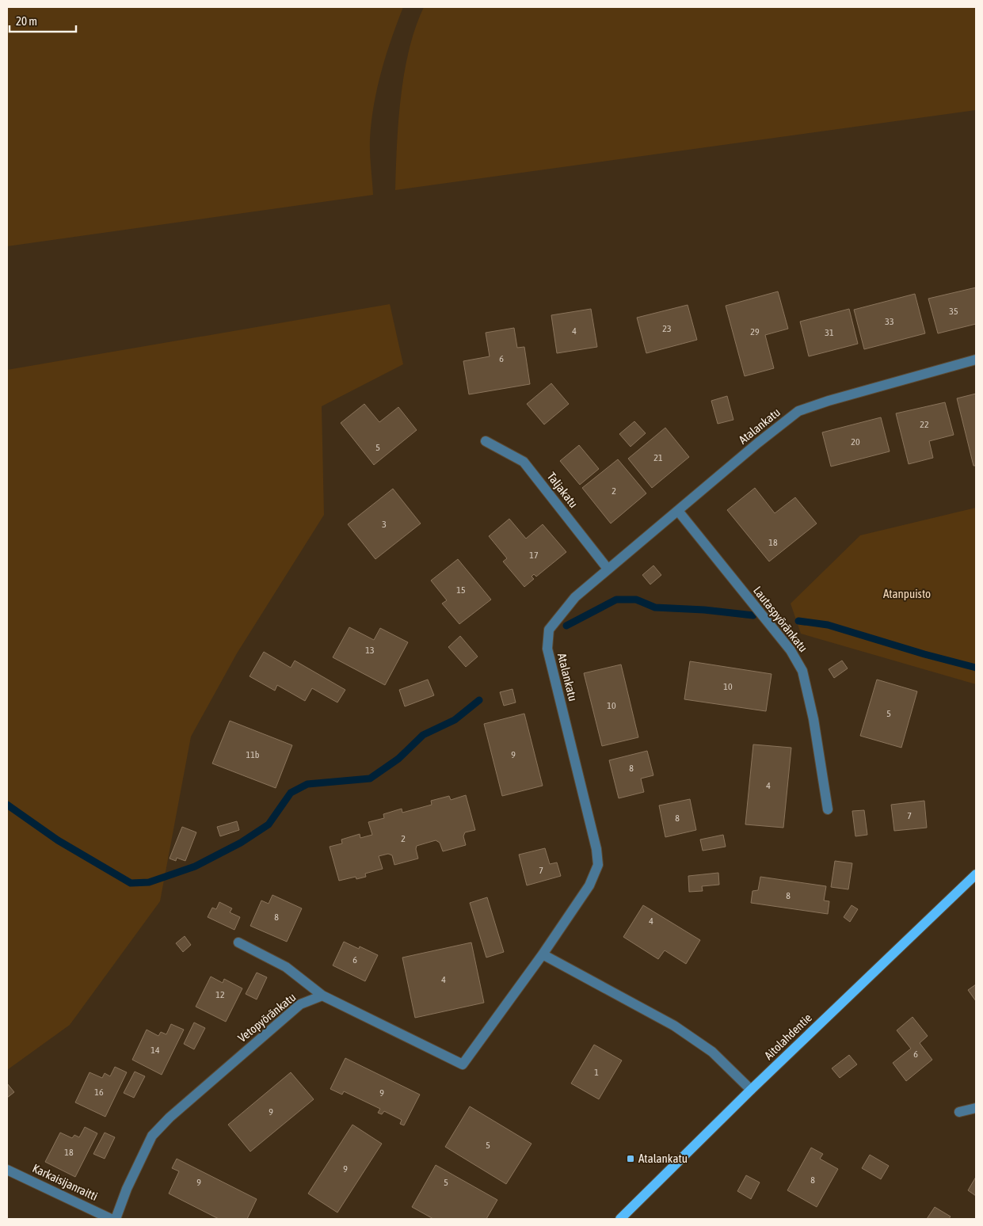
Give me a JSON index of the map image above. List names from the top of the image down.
{
  "streets": {
    "main road": ["Aitolahdentie"],
    "street": [
      "Atalankatu",
      "Taljakatu",
      "Lautaspyöränkatu",
      "Vetopyöränkatu",
      "Karkaisijanraitti"
    ]
  },
  "crossings": [
    ["Atalankatu", "Taljakatu"],
    ["Atalankatu", "Lautaspyöränkatu"]
  ],
  "parks": ["Atanpuisto"],
  "places": {
    "transit": ["Atalankatu"]
  },
  "house_numbers": [
    "35",
    "33",
    "23",
    "4",
    "29",
    "31",
    "6",
    "22",
    "20",
    "5",
    "21",
    "2",
    "3",
    "18",
    "17",
    "15",
    "13",
    "10",
    "10",
    "5",
    "11b",
    "9",
    "8",
    "4",
    "7",
    "8",
    "2",
    "7",
    "8",
    "8",
    "4",
    "6",
    "4",
    "12",
    "14",
    "6",
    "1",
    "16",
    "9",
    "9",
    "5",
    "18",
    "9",
    "8",
    "9",
    "5"
  ],
  "scale_bar": "20 m"
}
